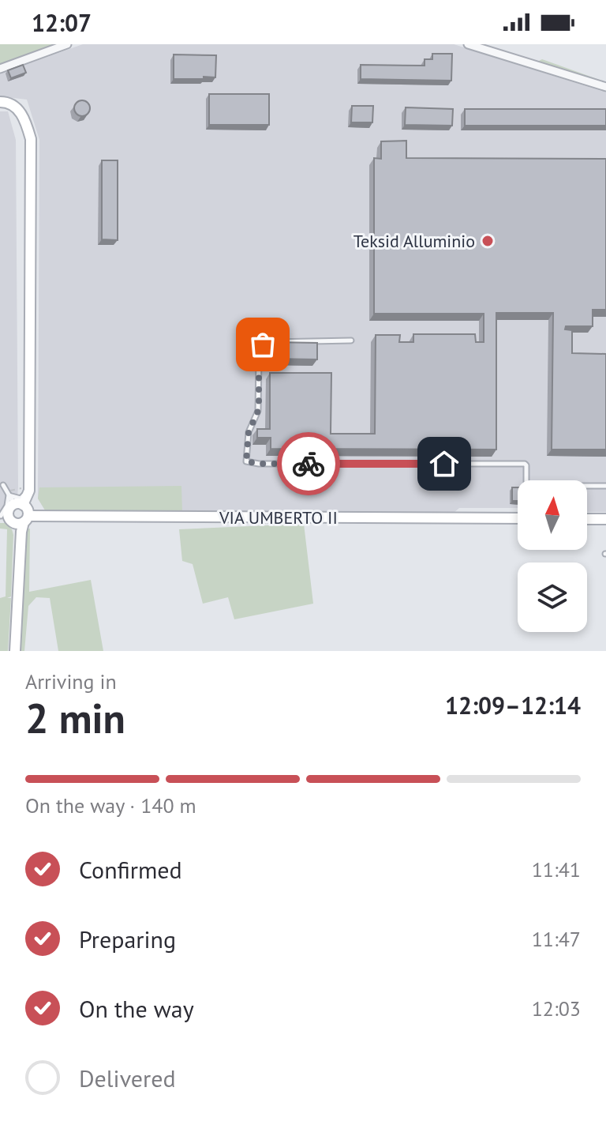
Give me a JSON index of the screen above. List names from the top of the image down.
{
  "streets": {
    "street": ["VIA UMBERTO II"]
  },
  "places": ["Teksid Alluminio"],
  "north": "top",
  "page": {
    "status": "12:07",
    "heading": ["2 min", "Arriving in", "12:09–12:14"],
    "bar": "On the way · 140 m",
    "list": [
      ["Confirmed", "11:41"],
      ["Preparing", "11:47"],
      ["On the way", "12:03"],
      "Delivered"
    ]
  }
}
